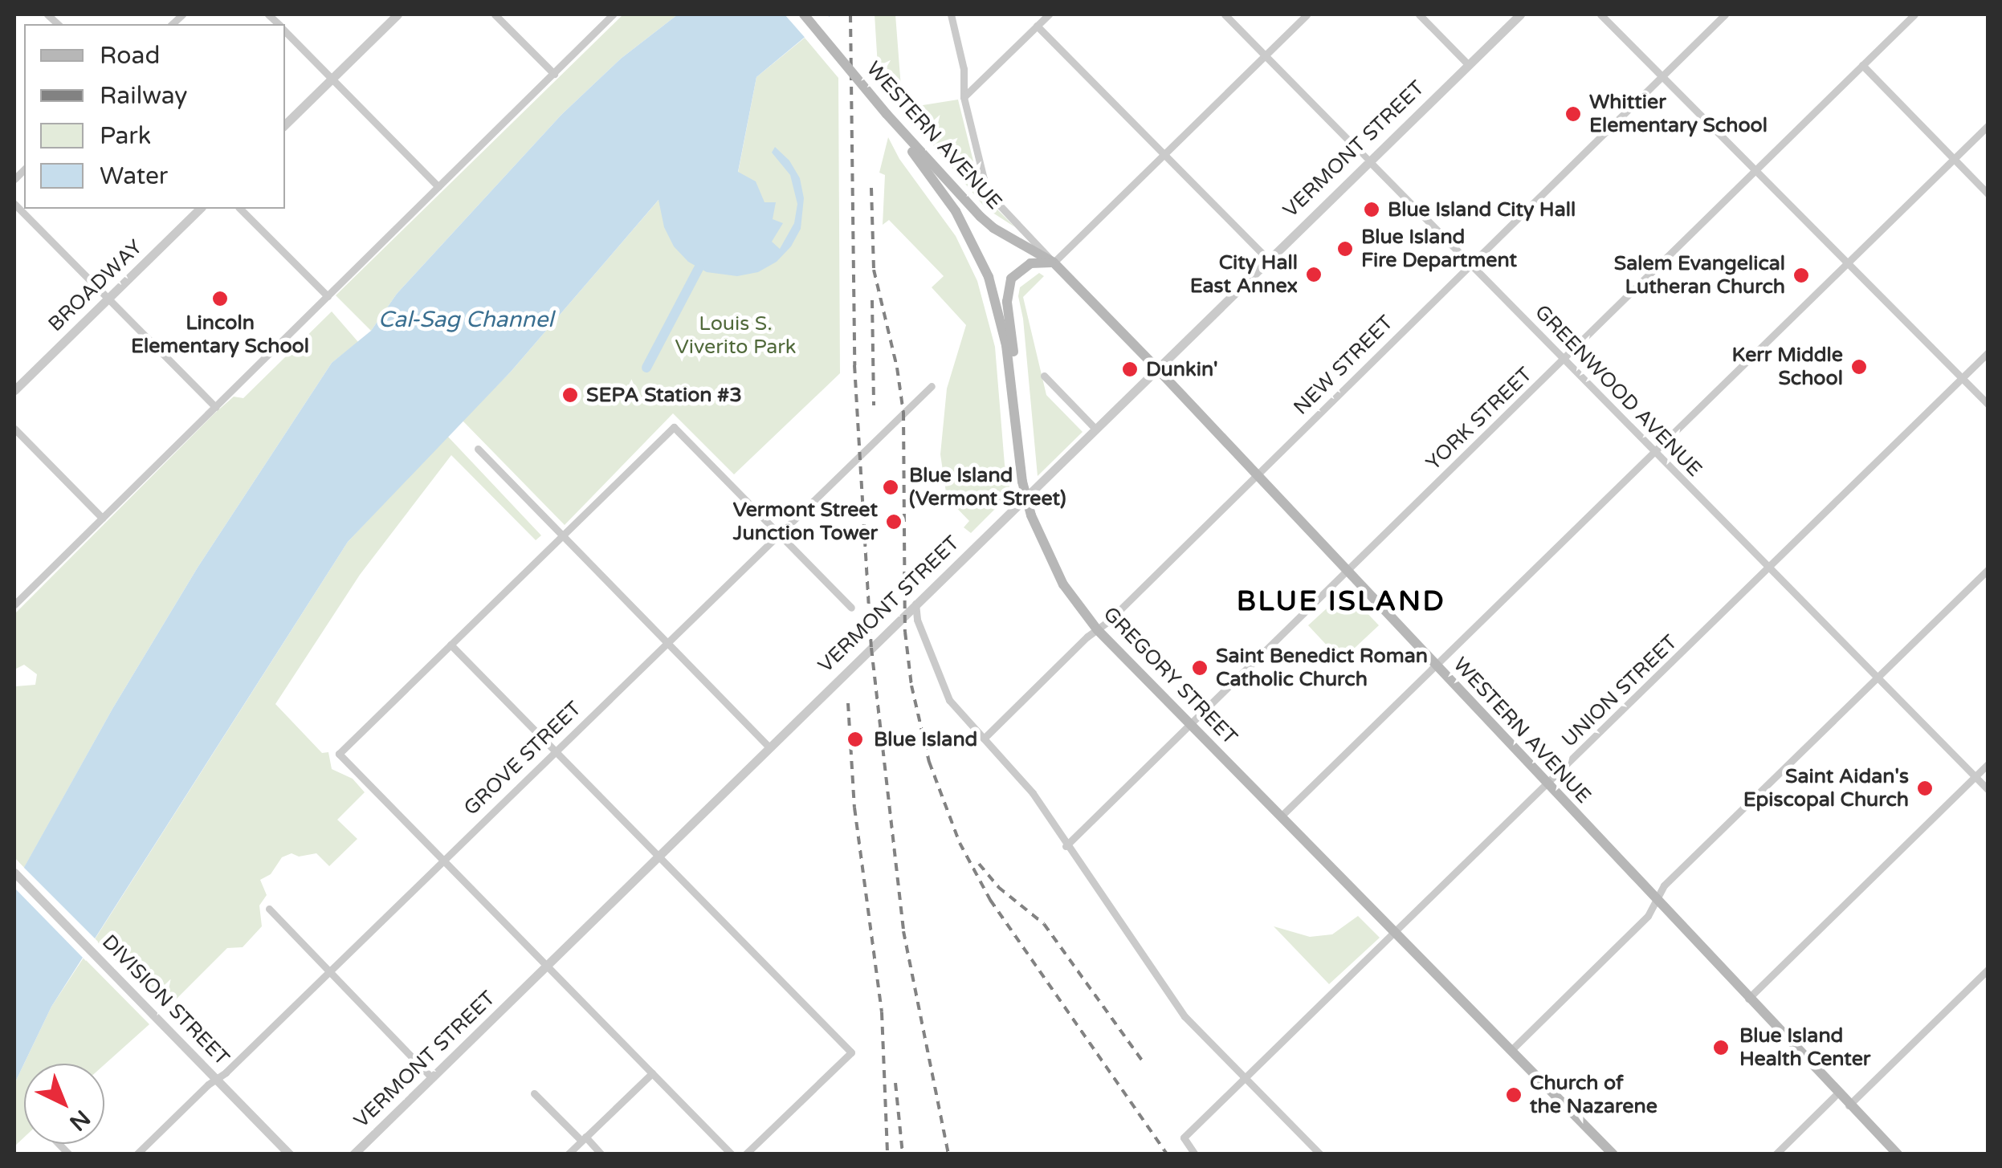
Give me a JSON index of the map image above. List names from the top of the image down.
{
  "streets": {
    "main road": ["WESTERN AVENUE", "GREGORY STREET"],
    "street": [
      "VERMONT STREET",
      "BROADWAY",
      "NEW STREET",
      "GREENWOOD AVENUE",
      "YORK STREET",
      "UNION STREET",
      "GROVE STREET",
      "DIVISION STREET"
    ]
  },
  "crossings": [
    ["WESTERN AVENUE", "VERMONT STREET"],
    ["WESTERN AVENUE", "NEW STREET"],
    ["WESTERN AVENUE", "YORK STREET"],
    ["WESTERN AVENUE", "GREGORY STREET"],
    ["WESTERN AVENUE", "UNION STREET"],
    ["VERMONT STREET", "GREENWOOD AVENUE"],
    ["NEW STREET", "GREENWOOD AVENUE"],
    ["NEW STREET", "GREGORY STREET"],
    ["GREENWOOD AVENUE", "YORK STREET"],
    ["GREENWOOD AVENUE", "UNION STREET"],
    ["YORK STREET", "GREGORY STREET"],
    ["GREGORY STREET", "UNION STREET"],
    ["GROVE STREET", "DIVISION STREET"]
  ],
  "districts": ["BLUE ISLAND"],
  "water": ["Cal-Sag Channel"],
  "parks": ["Louis S. Viverito Park"],
  "places": [
    "Whittier Elementary School",
    "Blue Island City Hall",
    "Blue Island Fire Department",
    "City Hall East Annex",
    "Salem Evangelical Lutheran Church",
    "Lincoln Elementary School",
    "Kerr Middle School",
    "Dunkin'",
    "SEPA Station #3",
    "Blue Island (Vermont Street)",
    "Vermont Street Junction Tower",
    "Saint Benedict Roman Catholic Church",
    "Blue Island",
    "Saint Aidan's Episcopal Church",
    "Blue Island Health Center",
    "Church of the Nazarene"
  ],
  "legend": [
    "Road",
    "Railway",
    "Park",
    "Water"
  ],
  "north": "bottom right"
}
